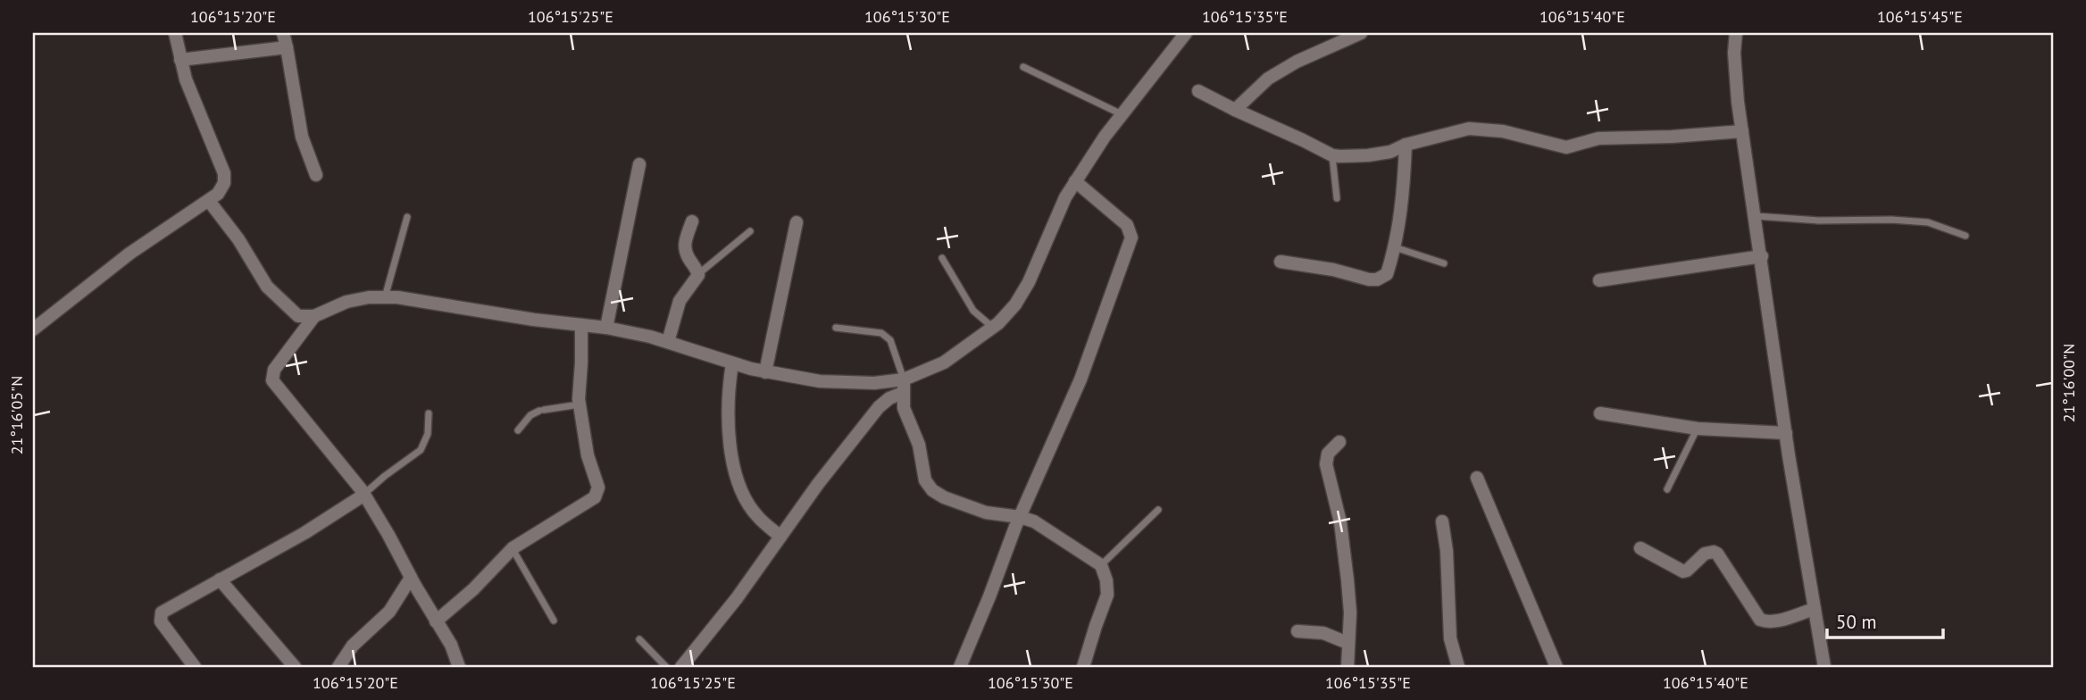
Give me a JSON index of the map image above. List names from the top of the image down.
{
  "scale_bar": "50 m",
  "coordinates": [
    "106°15'20\"E",
    "106°15'25\"E",
    "106°15'30\"E",
    "106°15'35\"E",
    "106°15'40\"E",
    "106°15'45\"E",
    "21°16'00\"N",
    "21°16'05\"N"
  ]
}
